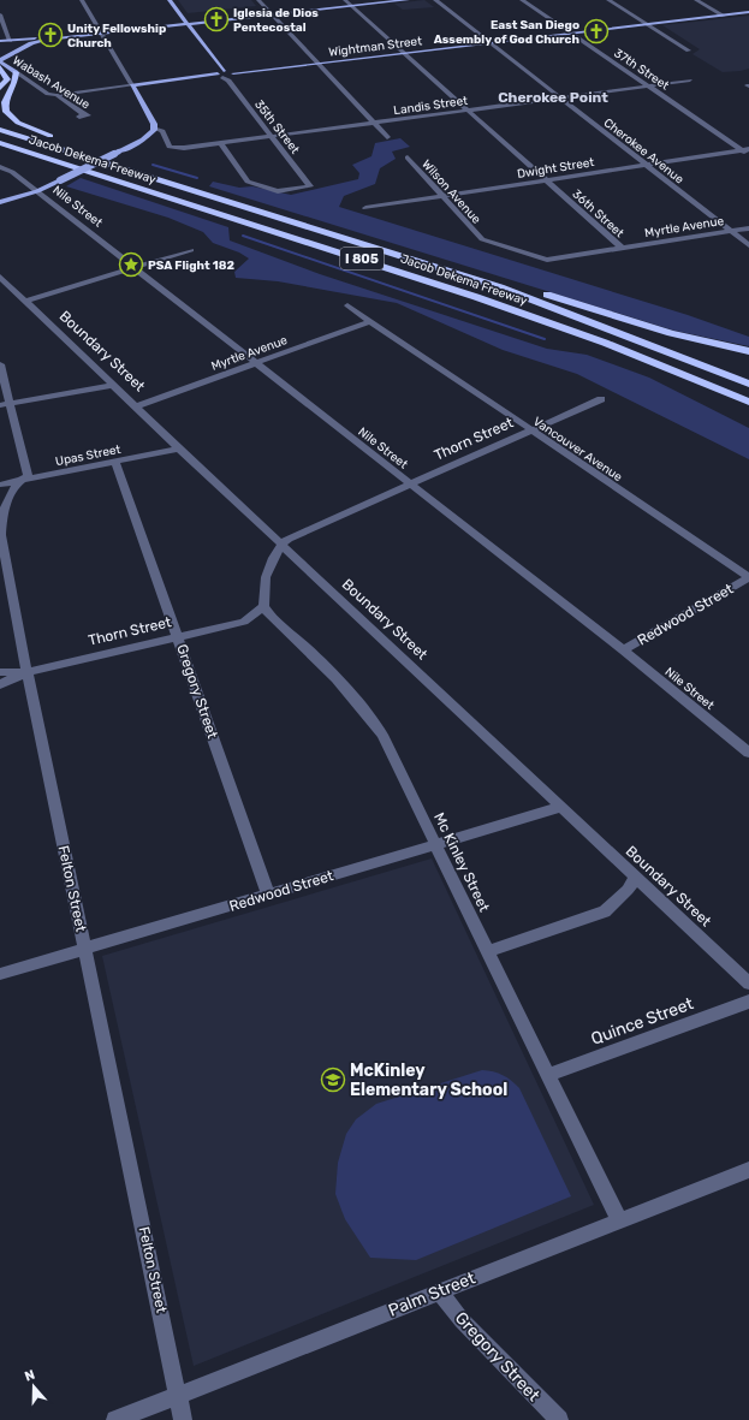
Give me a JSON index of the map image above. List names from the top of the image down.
{
  "streets": {
    "highway": ["Jacob Dekema Freeway", "I 805"],
    "main road": ["Wightman Street", "Wabash Avenue", "35th Street"],
    "street": [
      "37th Street",
      "Landis Street",
      "Cherokee Avenue",
      "Dwight Street",
      "Wilson Avenue",
      "Nile Street",
      "36th Street",
      "Myrtle Avenue",
      "Boundary Street",
      "Thorn Street",
      "Vancouver Avenue",
      "Upas Street",
      "Redwood Street",
      "Gregory Street",
      "Mc Kinley Street",
      "Felton Street",
      "Quince Street",
      "Palm Street"
    ]
  },
  "crossings": [
    ["Wightman Street", "37th Street"],
    ["Wightman Street", "Wabash Avenue"],
    ["Wightman Street", "35th Street"],
    ["Wightman Street", "Cherokee Avenue"],
    ["Wightman Street", "36th Street"],
    ["37th Street", "Landis Street"],
    ["37th Street", "Dwight Street"],
    ["Landis Street", "35th Street"],
    ["Landis Street", "Cherokee Avenue"],
    ["Landis Street", "36th Street"],
    ["Cherokee Avenue", "Dwight Street"],
    ["Cherokee Avenue", "Myrtle Avenue"],
    ["Dwight Street", "Wilson Avenue"],
    ["Dwight Street", "36th Street"],
    ["Wilson Avenue", "Myrtle Avenue"],
    ["Nile Street", "Myrtle Avenue"],
    ["Nile Street", "Thorn Street"],
    ["Nile Street", "Redwood Street"],
    ["36th Street", "Myrtle Avenue"],
    ["Myrtle Avenue", "Boundary Street"],
    ["Myrtle Avenue", "Vancouver Avenue"],
    ["Boundary Street", "Thorn Street"],
    ["Boundary Street", "Upas Street"],
    ["Boundary Street", "Redwood Street"],
    ["Thorn Street", "Vancouver Avenue"],
    ["Thorn Street", "Gregory Street"],
    ["Thorn Street", "Mc Kinley Street"],
    ["Thorn Street", "Felton Street"],
    ["Vancouver Avenue", "Redwood Street"],
    ["Upas Street", "Gregory Street"],
    ["Upas Street", "Felton Street"],
    ["Redwood Street", "Gregory Street"],
    ["Redwood Street", "Mc Kinley Street"],
    ["Redwood Street", "Felton Street"],
    ["Gregory Street", "Palm Street"],
    ["Mc Kinley Street", "Quince Street"],
    ["Mc Kinley Street", "Palm Street"],
    ["Felton Street", "Palm Street"]
  ],
  "districts": ["Cherokee Point"],
  "places": {
    "church": ["Iglesia de Dios Pentecostal", "East San Diego Assembly of God Church", "Unity Fellowship Church"],
    "place": ["PSA Flight 182"],
    "school or university": ["McKinley Elementary School"]
  },
  "north": "top"
}
